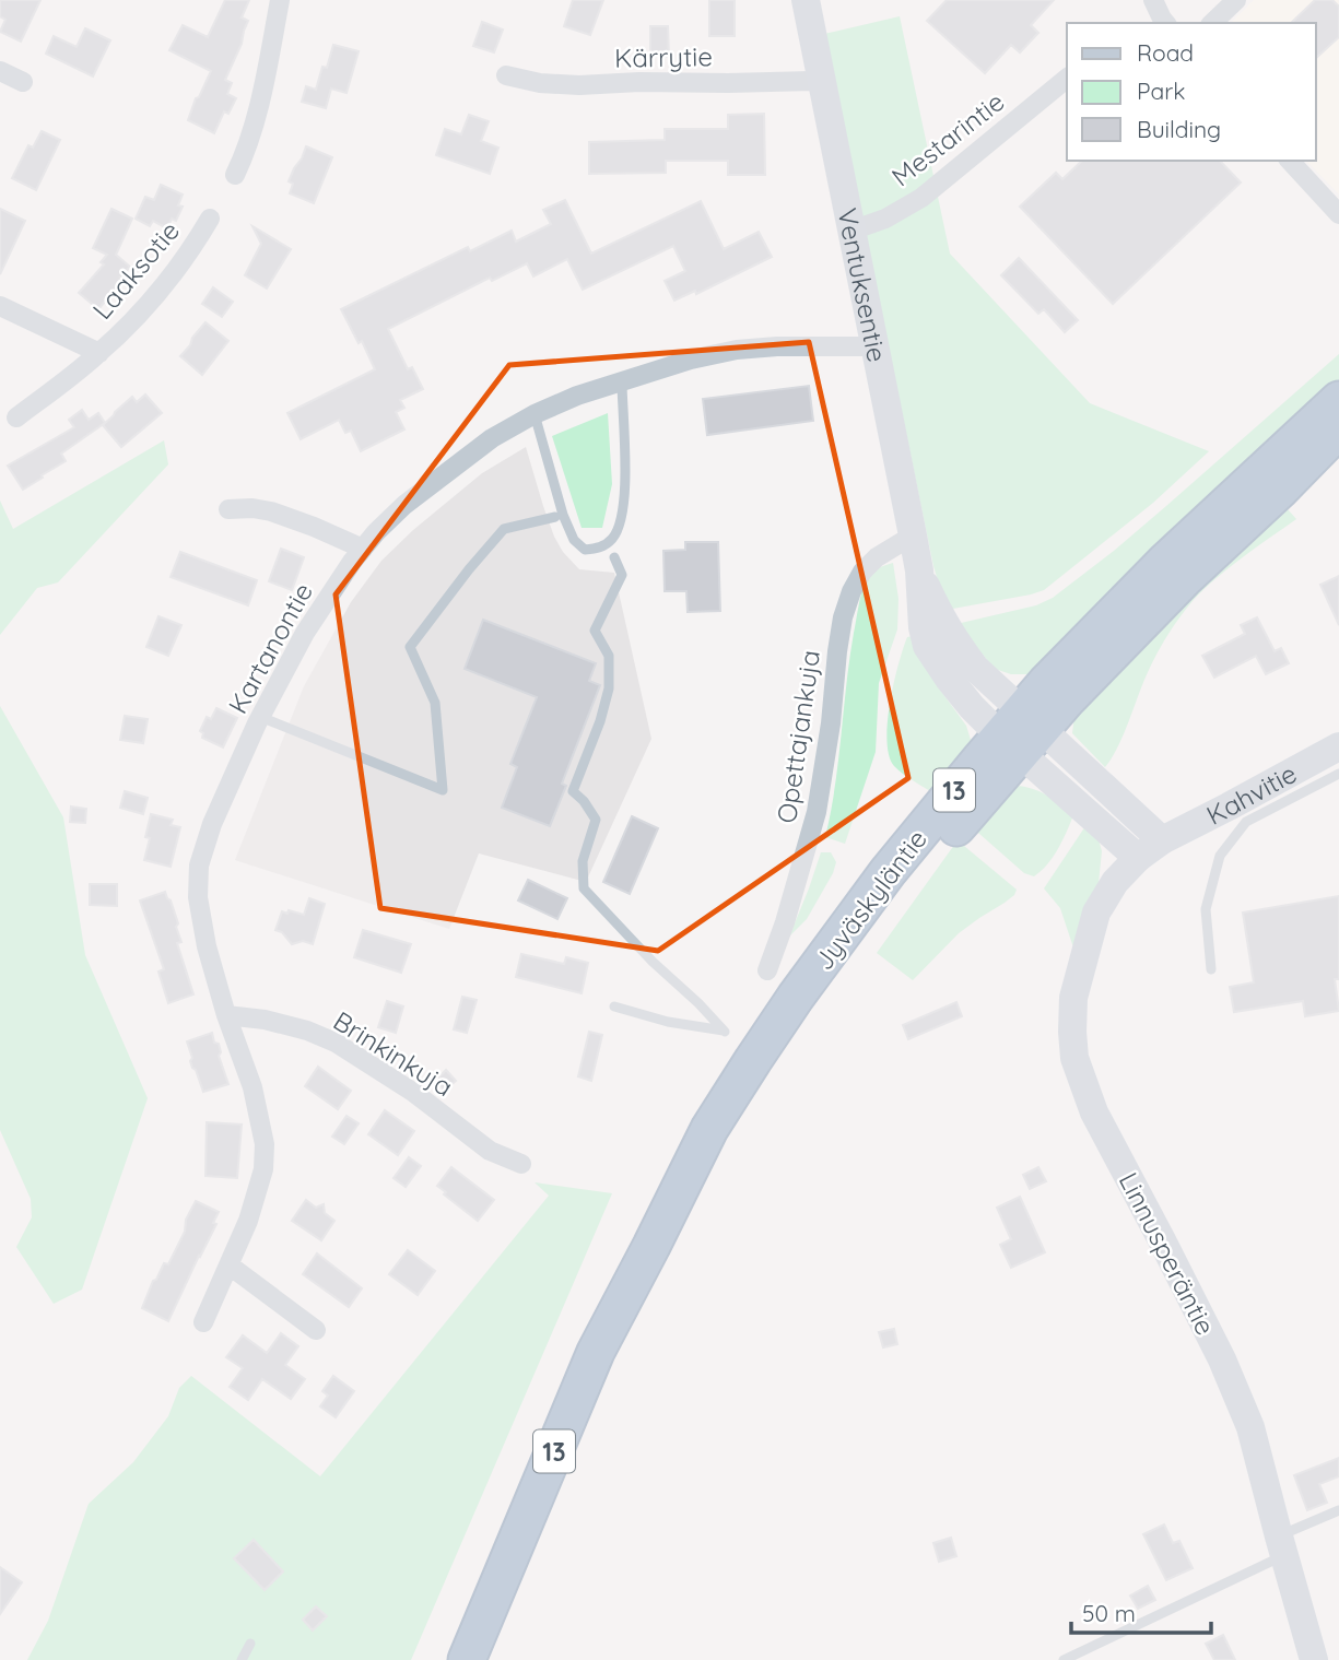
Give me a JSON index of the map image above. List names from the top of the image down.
{
  "streets": {
    "highway": ["13", "Jyväskyläntie"],
    "street": [
      "Kärrytie",
      "Mestarintie",
      "Laaksotie",
      "Ventuksentie",
      "Kartanontie",
      "Opettajankuja",
      "Kahvitie",
      "Brinkinkuja",
      "Linnusperäntie"
    ]
  },
  "crossings": [
    ["Kärrytie", "Ventuksentie"],
    ["Mestarintie", "Ventuksentie"],
    ["Ventuksentie", "Kartanontie"],
    ["Ventuksentie", "Opettajankuja"],
    ["Ventuksentie", "Jyväskyläntie"],
    ["Kartanontie", "Brinkinkuja"],
    ["Kahvitie", "Linnusperäntie"]
  ],
  "legend": ["Road", "Park", "Building"],
  "scale_bar": "50 m"
}
